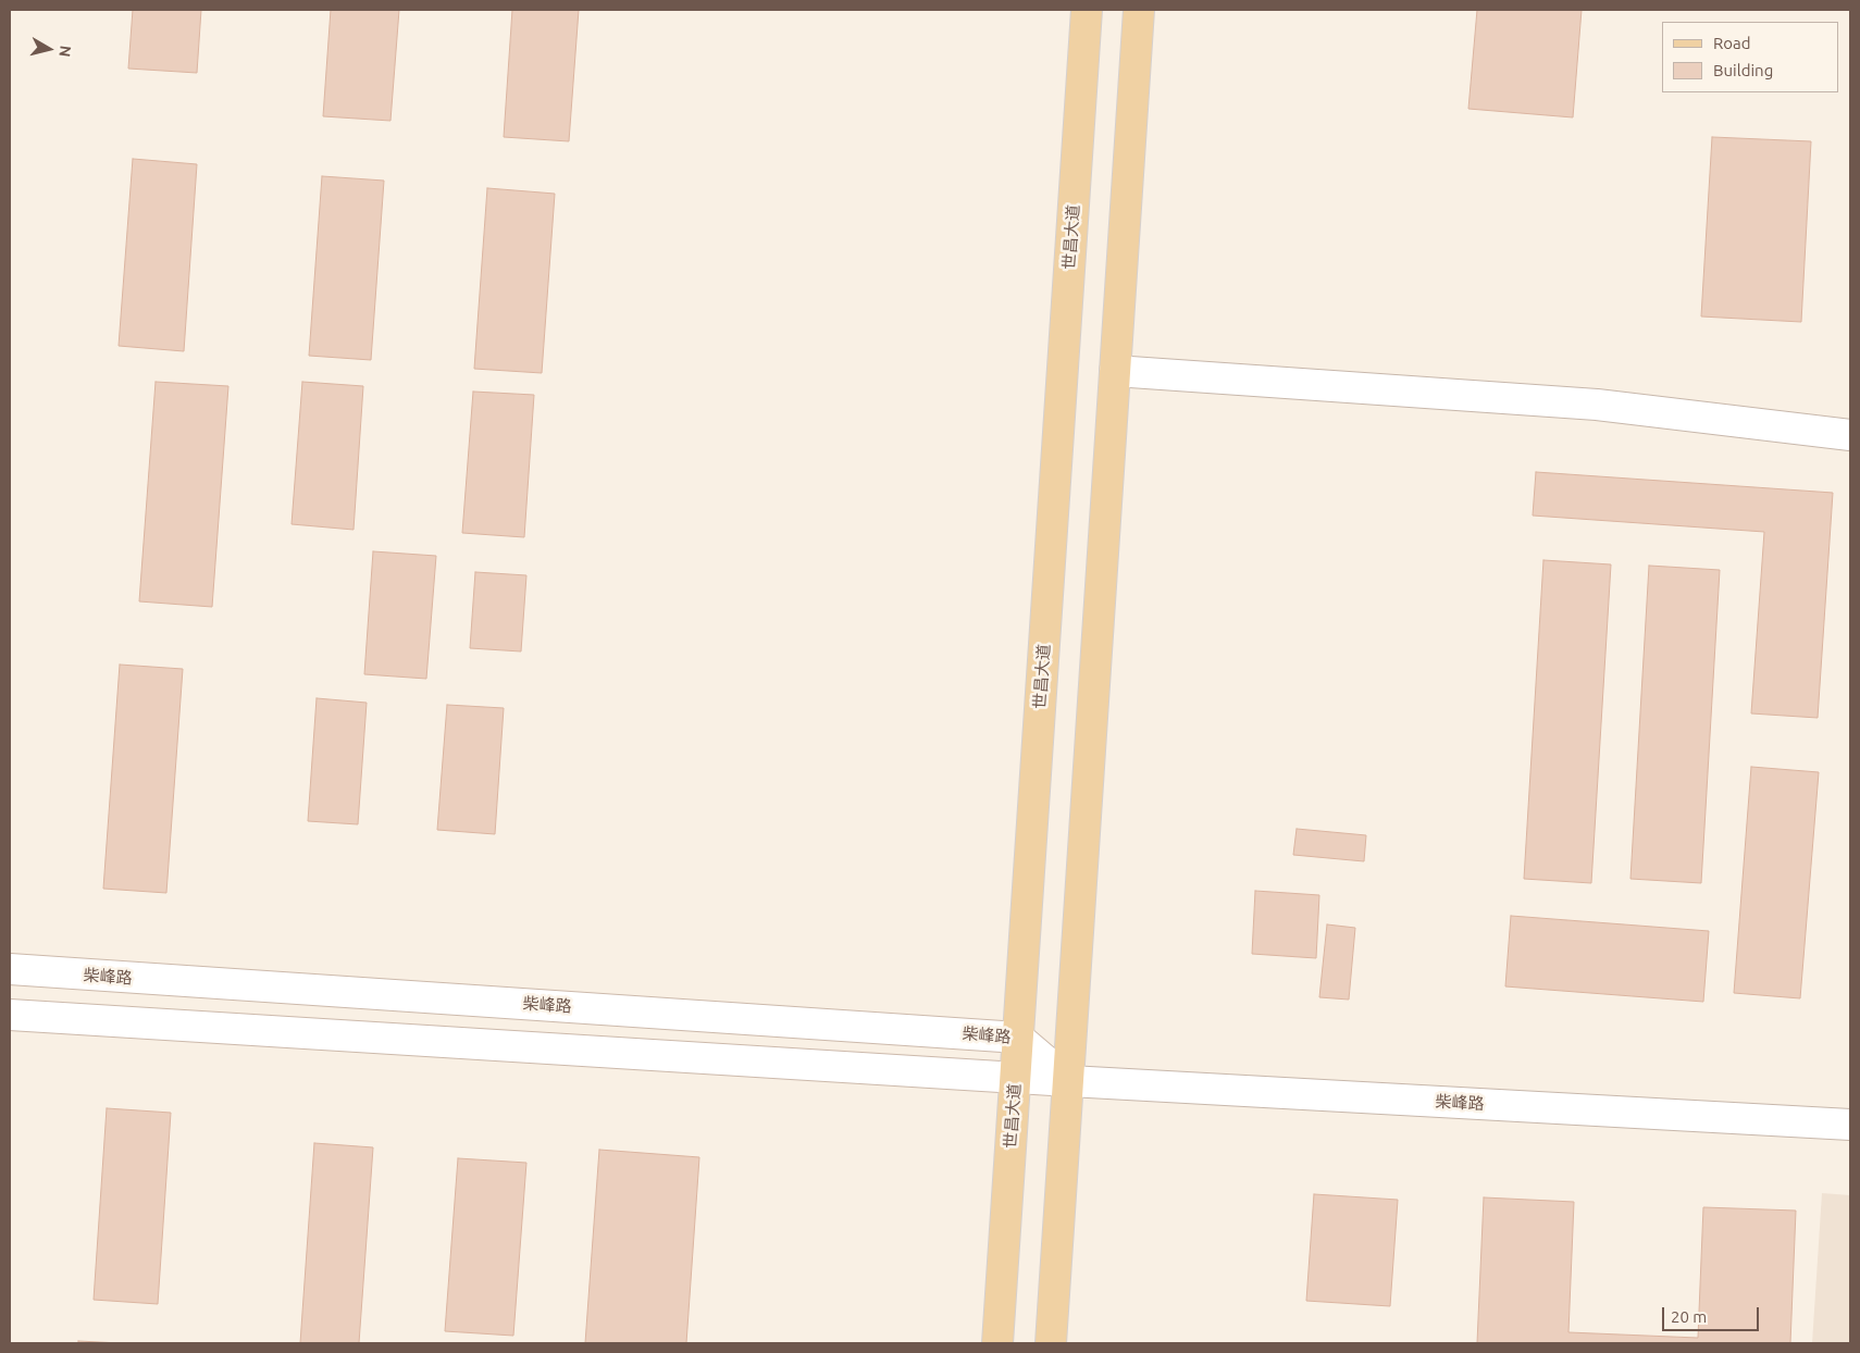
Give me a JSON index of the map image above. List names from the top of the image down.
{
  "streets": {
    "main road": ["世昌大道"],
    "street": ["柴峰路"]
  },
  "crossings": [
    ["世昌大道", "柴峰路"]
  ],
  "legend": ["Road", "Building"],
  "scale_bar": "20 m",
  "north": "right"
}
